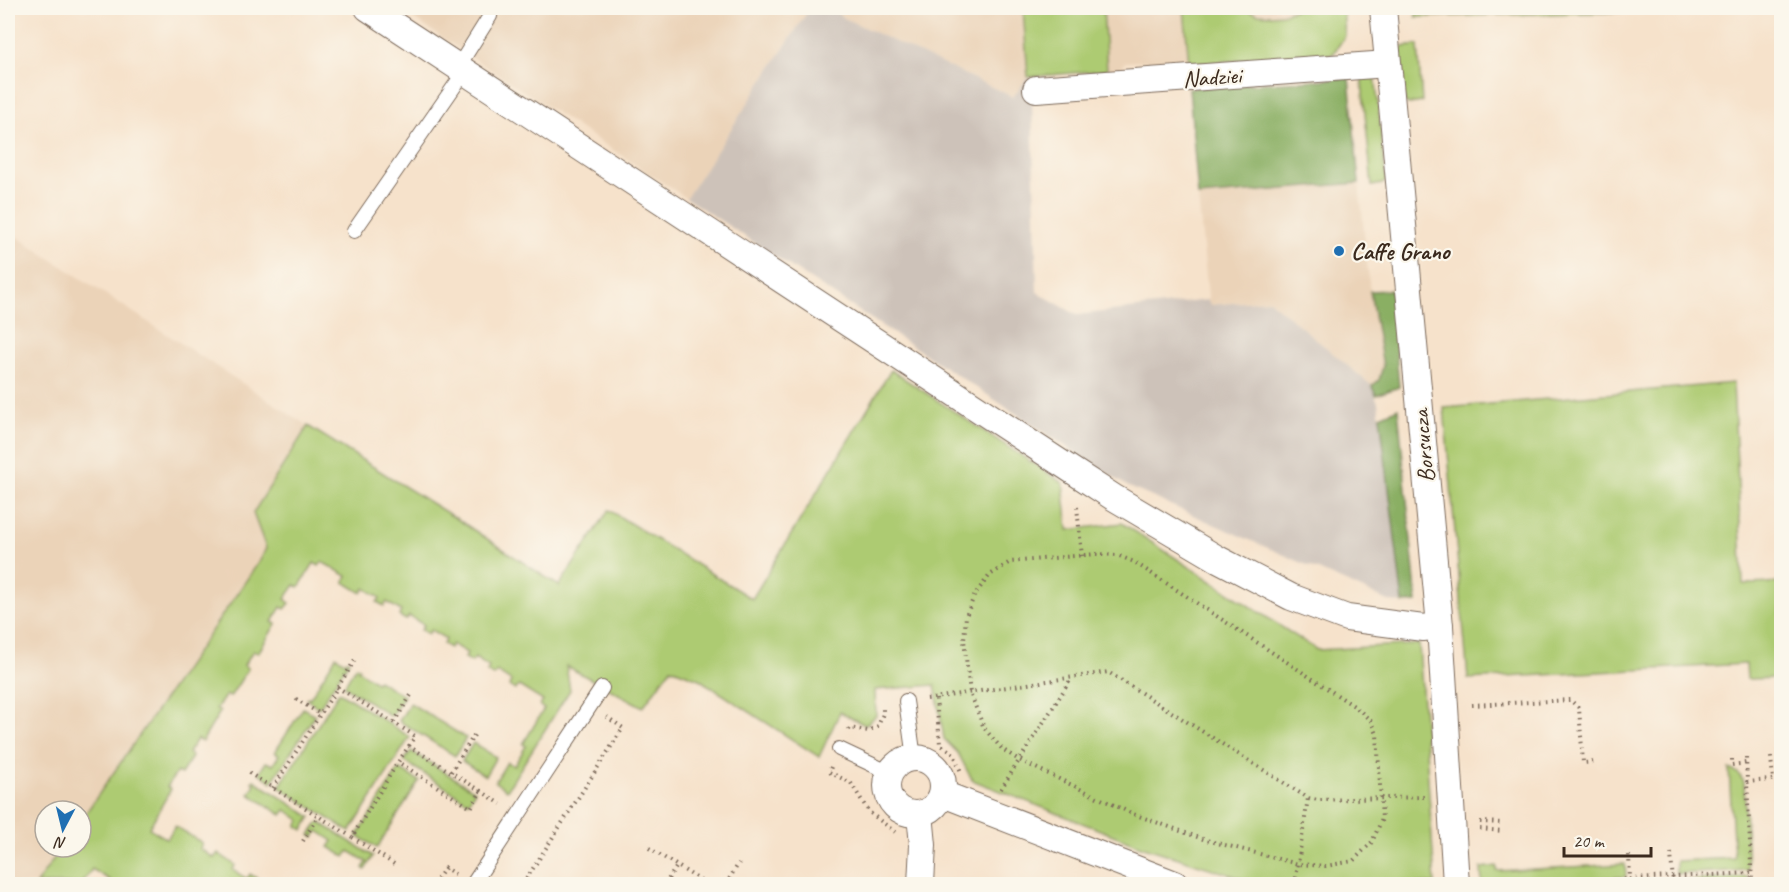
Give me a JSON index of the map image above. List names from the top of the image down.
{
  "streets": {
    "street": ["Nadziei", "Borsucza"]
  },
  "crossings": [
    ["Nadziei", "Borsucza"]
  ],
  "places": ["Caffe Grano"],
  "scale_bar": "20 m",
  "north": "bottom"
}
